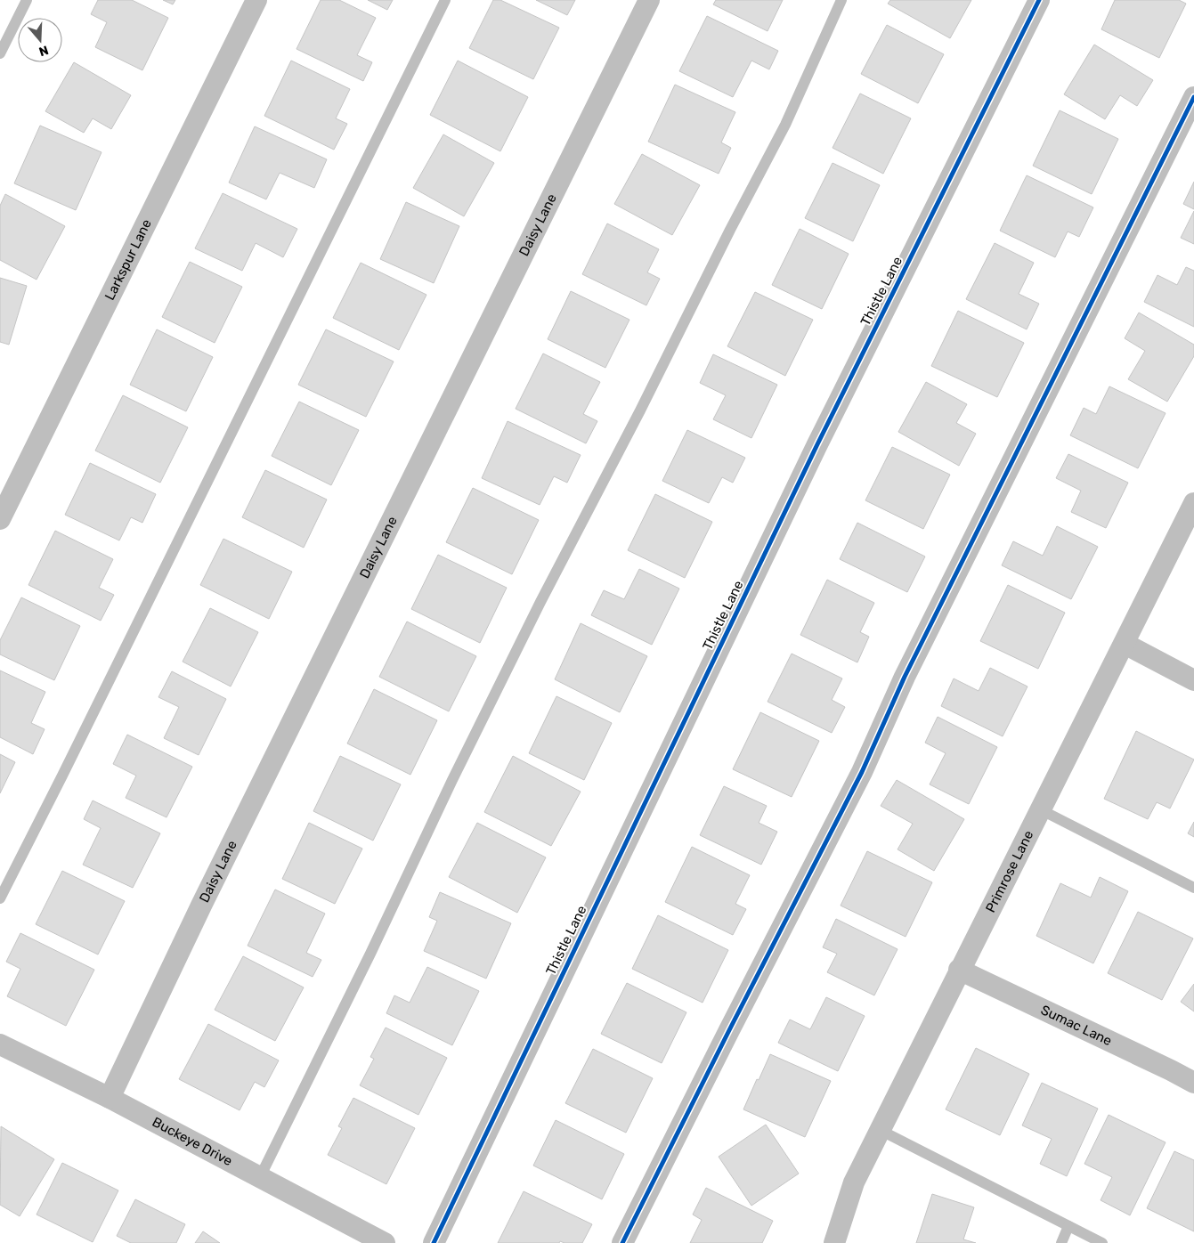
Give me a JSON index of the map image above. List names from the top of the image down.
{
  "streets": {
    "street": [
      "Daisy Lane",
      "Larkspur Lane",
      "Thistle Lane",
      "Primrose Lane",
      "Sumac Lane",
      "Buckeye Drive"
    ]
  },
  "crossings": [
    ["Daisy Lane", "Buckeye Drive"],
    ["Primrose Lane", "Sumac Lane"]
  ],
  "north": "bottom"
}
